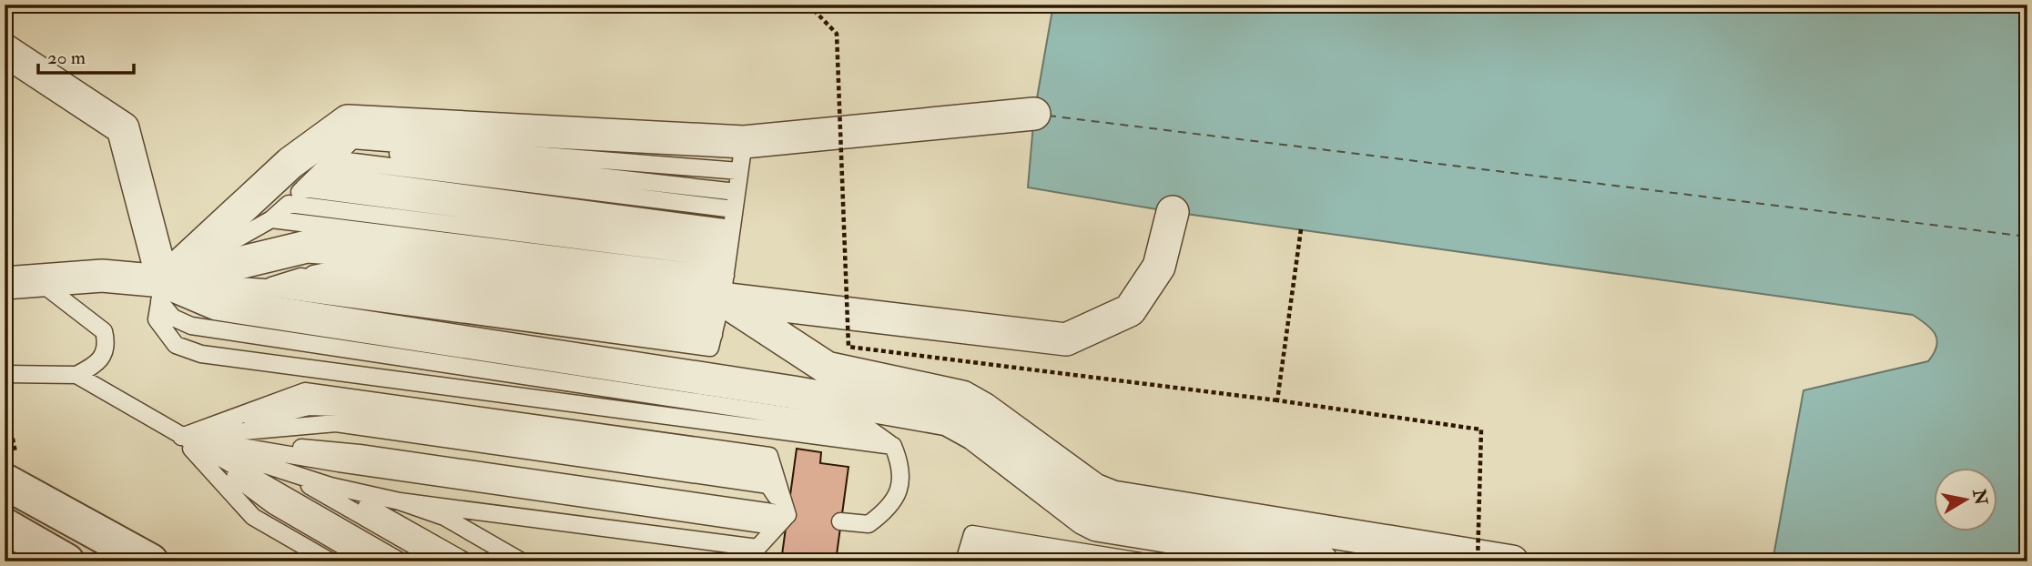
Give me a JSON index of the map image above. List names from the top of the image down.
{
  "scale_bar": "20 m",
  "north": "right"
}
